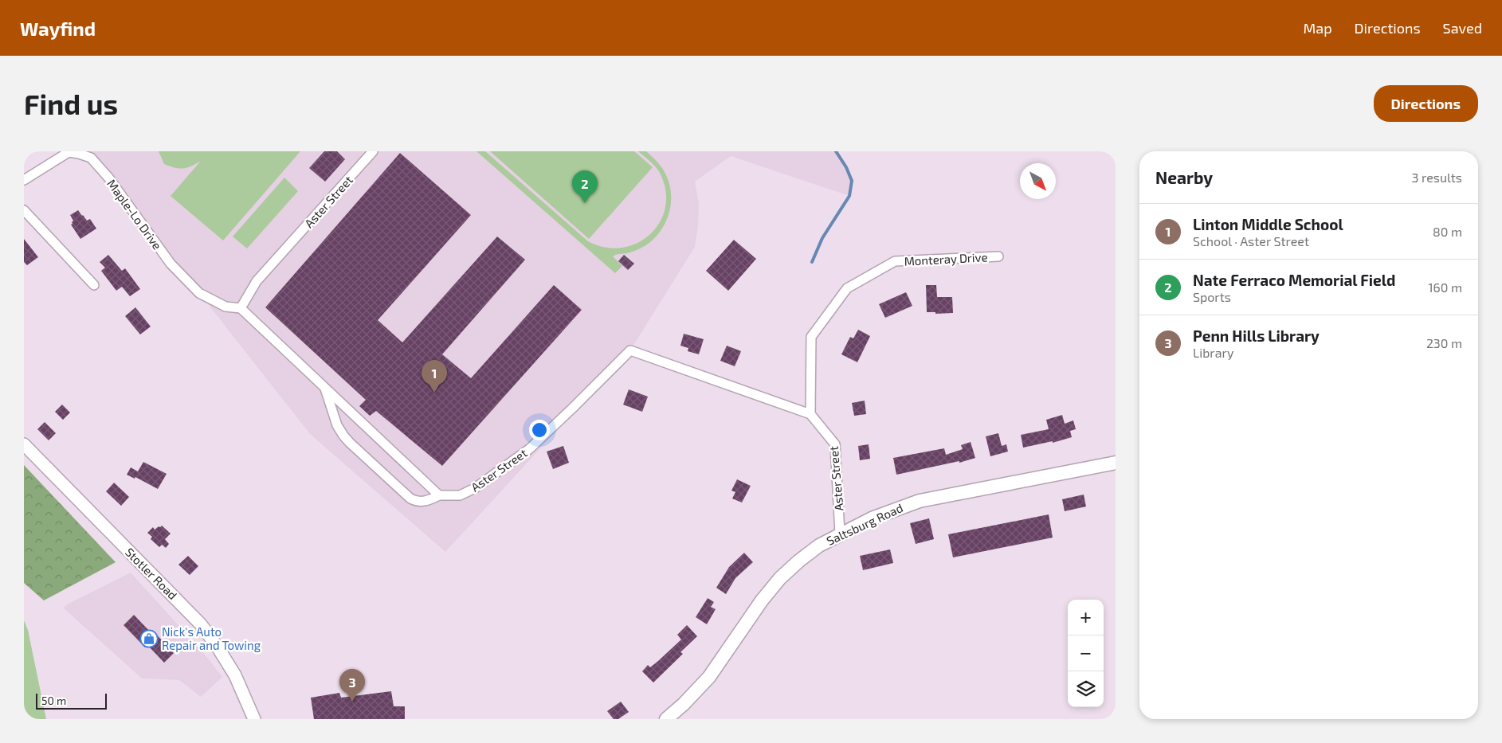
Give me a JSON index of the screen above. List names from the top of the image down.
{
  "streets": {
    "main road": ["Saltsburg Road"],
    "street": [
      "Aster Street",
      "Maple-Lo Drive",
      "Monteray Drive",
      "Stotler Road"
    ]
  },
  "crossings": [
    ["Aster Street", "Maple-Lo Drive"],
    ["Aster Street", "Monteray Drive"],
    ["Aster Street", "Saltsburg Road"]
  ],
  "places": {
    "shop": ["Nick's Auto Repair and Towing"]
  },
  "scale_bar": "50 m",
  "north": "bottom right",
  "page": {
    "header": "Wayfind",
    "nav": ["Map", "Directions", "Saved"],
    "buttons": "Directions",
    "title": "Find us",
    "heading": ["Nearby", "3 results"],
    "pins": ["2", "1", "3"],
    "list": [
      {
        "mark": "1",
        "name": "Linton Middle School",
        "note": "School · Aster Street",
        "value": "80 m"
      },
      {
        "mark": "2",
        "name": "Nate Ferraco Memorial Field",
        "note": "Sports",
        "value": "160 m"
      },
      {
        "mark": "3",
        "name": "Penn Hills Library",
        "note": "Library",
        "value": "230 m"
      }
    ],
    "map_buttons": ["+", "−"],
    "scale": "50 m"
  }
}
